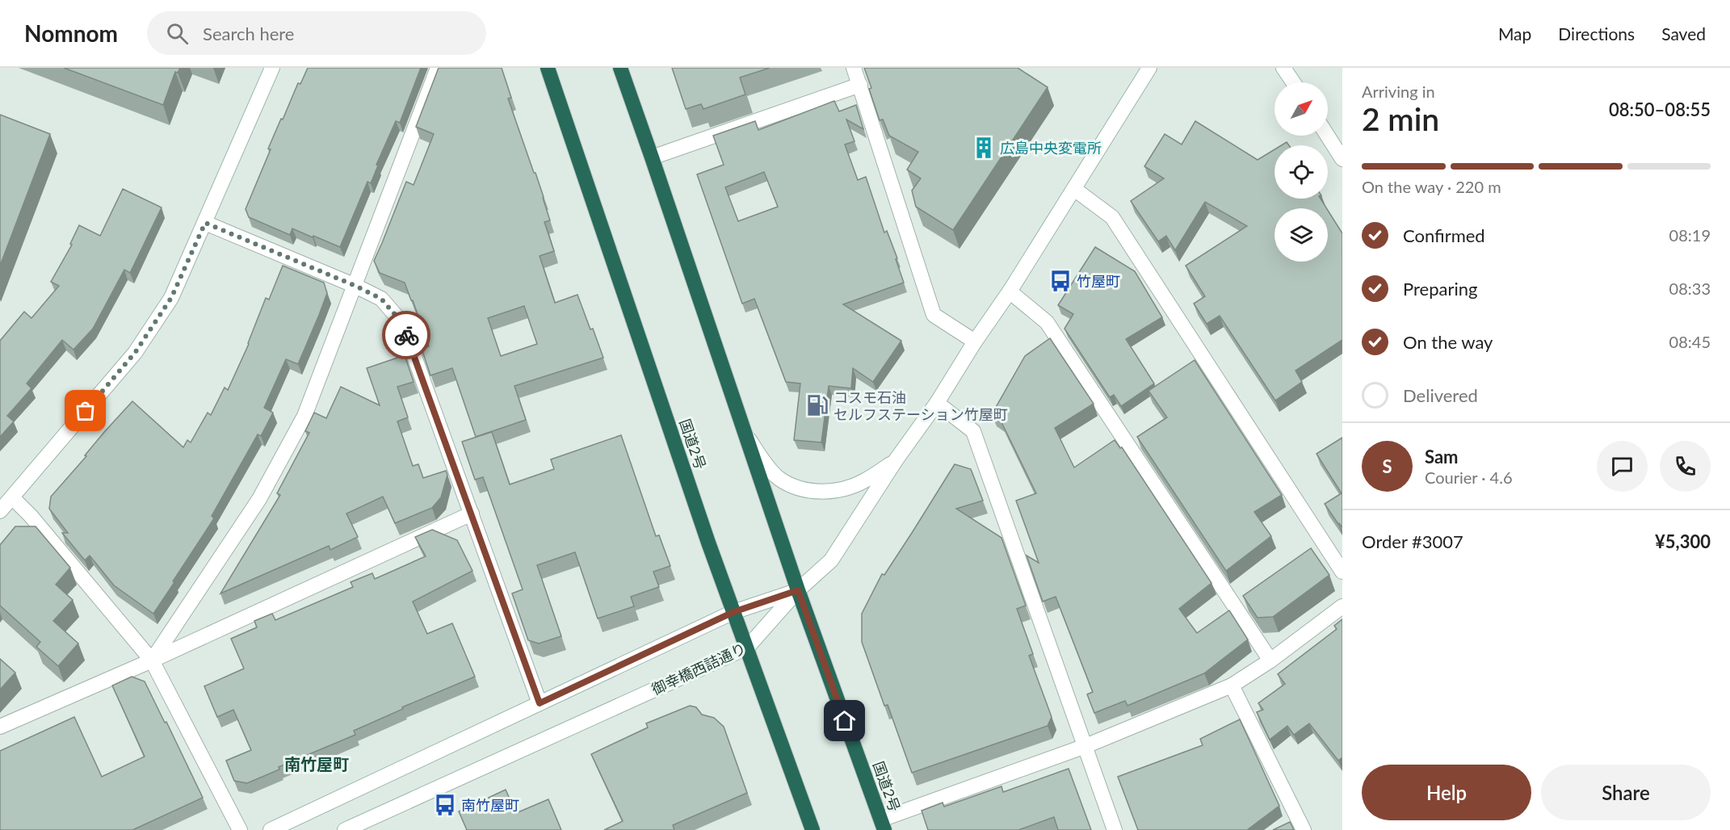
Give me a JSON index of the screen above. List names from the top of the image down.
{
  "streets": {
    "highway": ["国道2号"],
    "street": ["御幸橋西詰通り"]
  },
  "crossings": [
    ["国道2号", "御幸橋西詰通り"]
  ],
  "districts": ["南竹屋町"],
  "places": {
    "building": ["広島中央変電所"],
    "bus stop": ["竹屋町", "南竹屋町"],
    "fuel station": ["コスモ石油 セルフステーション竹屋町"]
  },
  "north": "top right",
  "page": {
    "header": "Nomnom",
    "search": "Search here",
    "nav": ["Map", "Directions", "Saved"],
    "heading": ["2 min", "Arriving in", "08:50–08:55"],
    "panel": [
      "Sam",
      "Courier · 4.6",
      "Order #3007",
      "¥5,300"
    ],
    "bar": "On the way · 220 m",
    "list": [
      ["Confirmed", "08:19"],
      ["Preparing", "08:33"],
      ["On the way", "08:45"],
      "Delivered"
    ],
    "round": "S",
    "buttons": ["Help", "Share"]
  }
}
